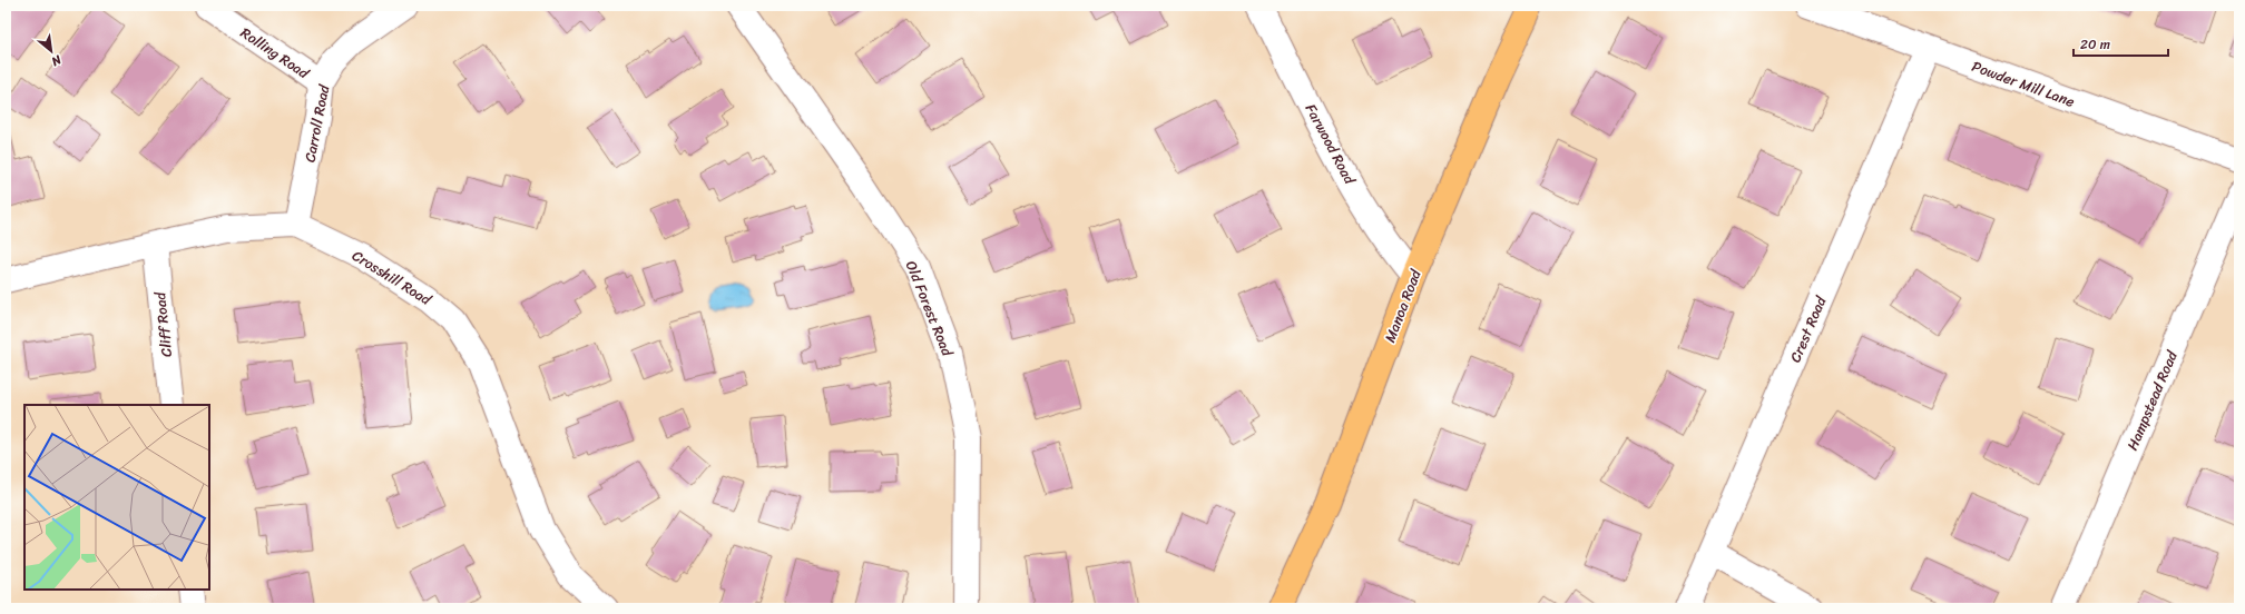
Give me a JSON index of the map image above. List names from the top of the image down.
{
  "streets": {
    "main road": ["Manoa Road"],
    "street": [
      "Rolling Road",
      "Powder Mill Lane",
      "Carroll Road",
      "Farwood Road",
      "Crosshill Road",
      "Old Forest Road",
      "Cliff Road",
      "Crest Road",
      "Hampstead Road"
    ]
  },
  "crossings": [
    ["Rolling Road", "Carroll Road"],
    ["Powder Mill Lane", "Crest Road"],
    ["Carroll Road", "Crosshill Road"],
    ["Farwood Road", "Manoa Road"],
    ["Crosshill Road", "Cliff Road"]
  ],
  "scale_bar": "20 m",
  "north": "bottom right"
}
